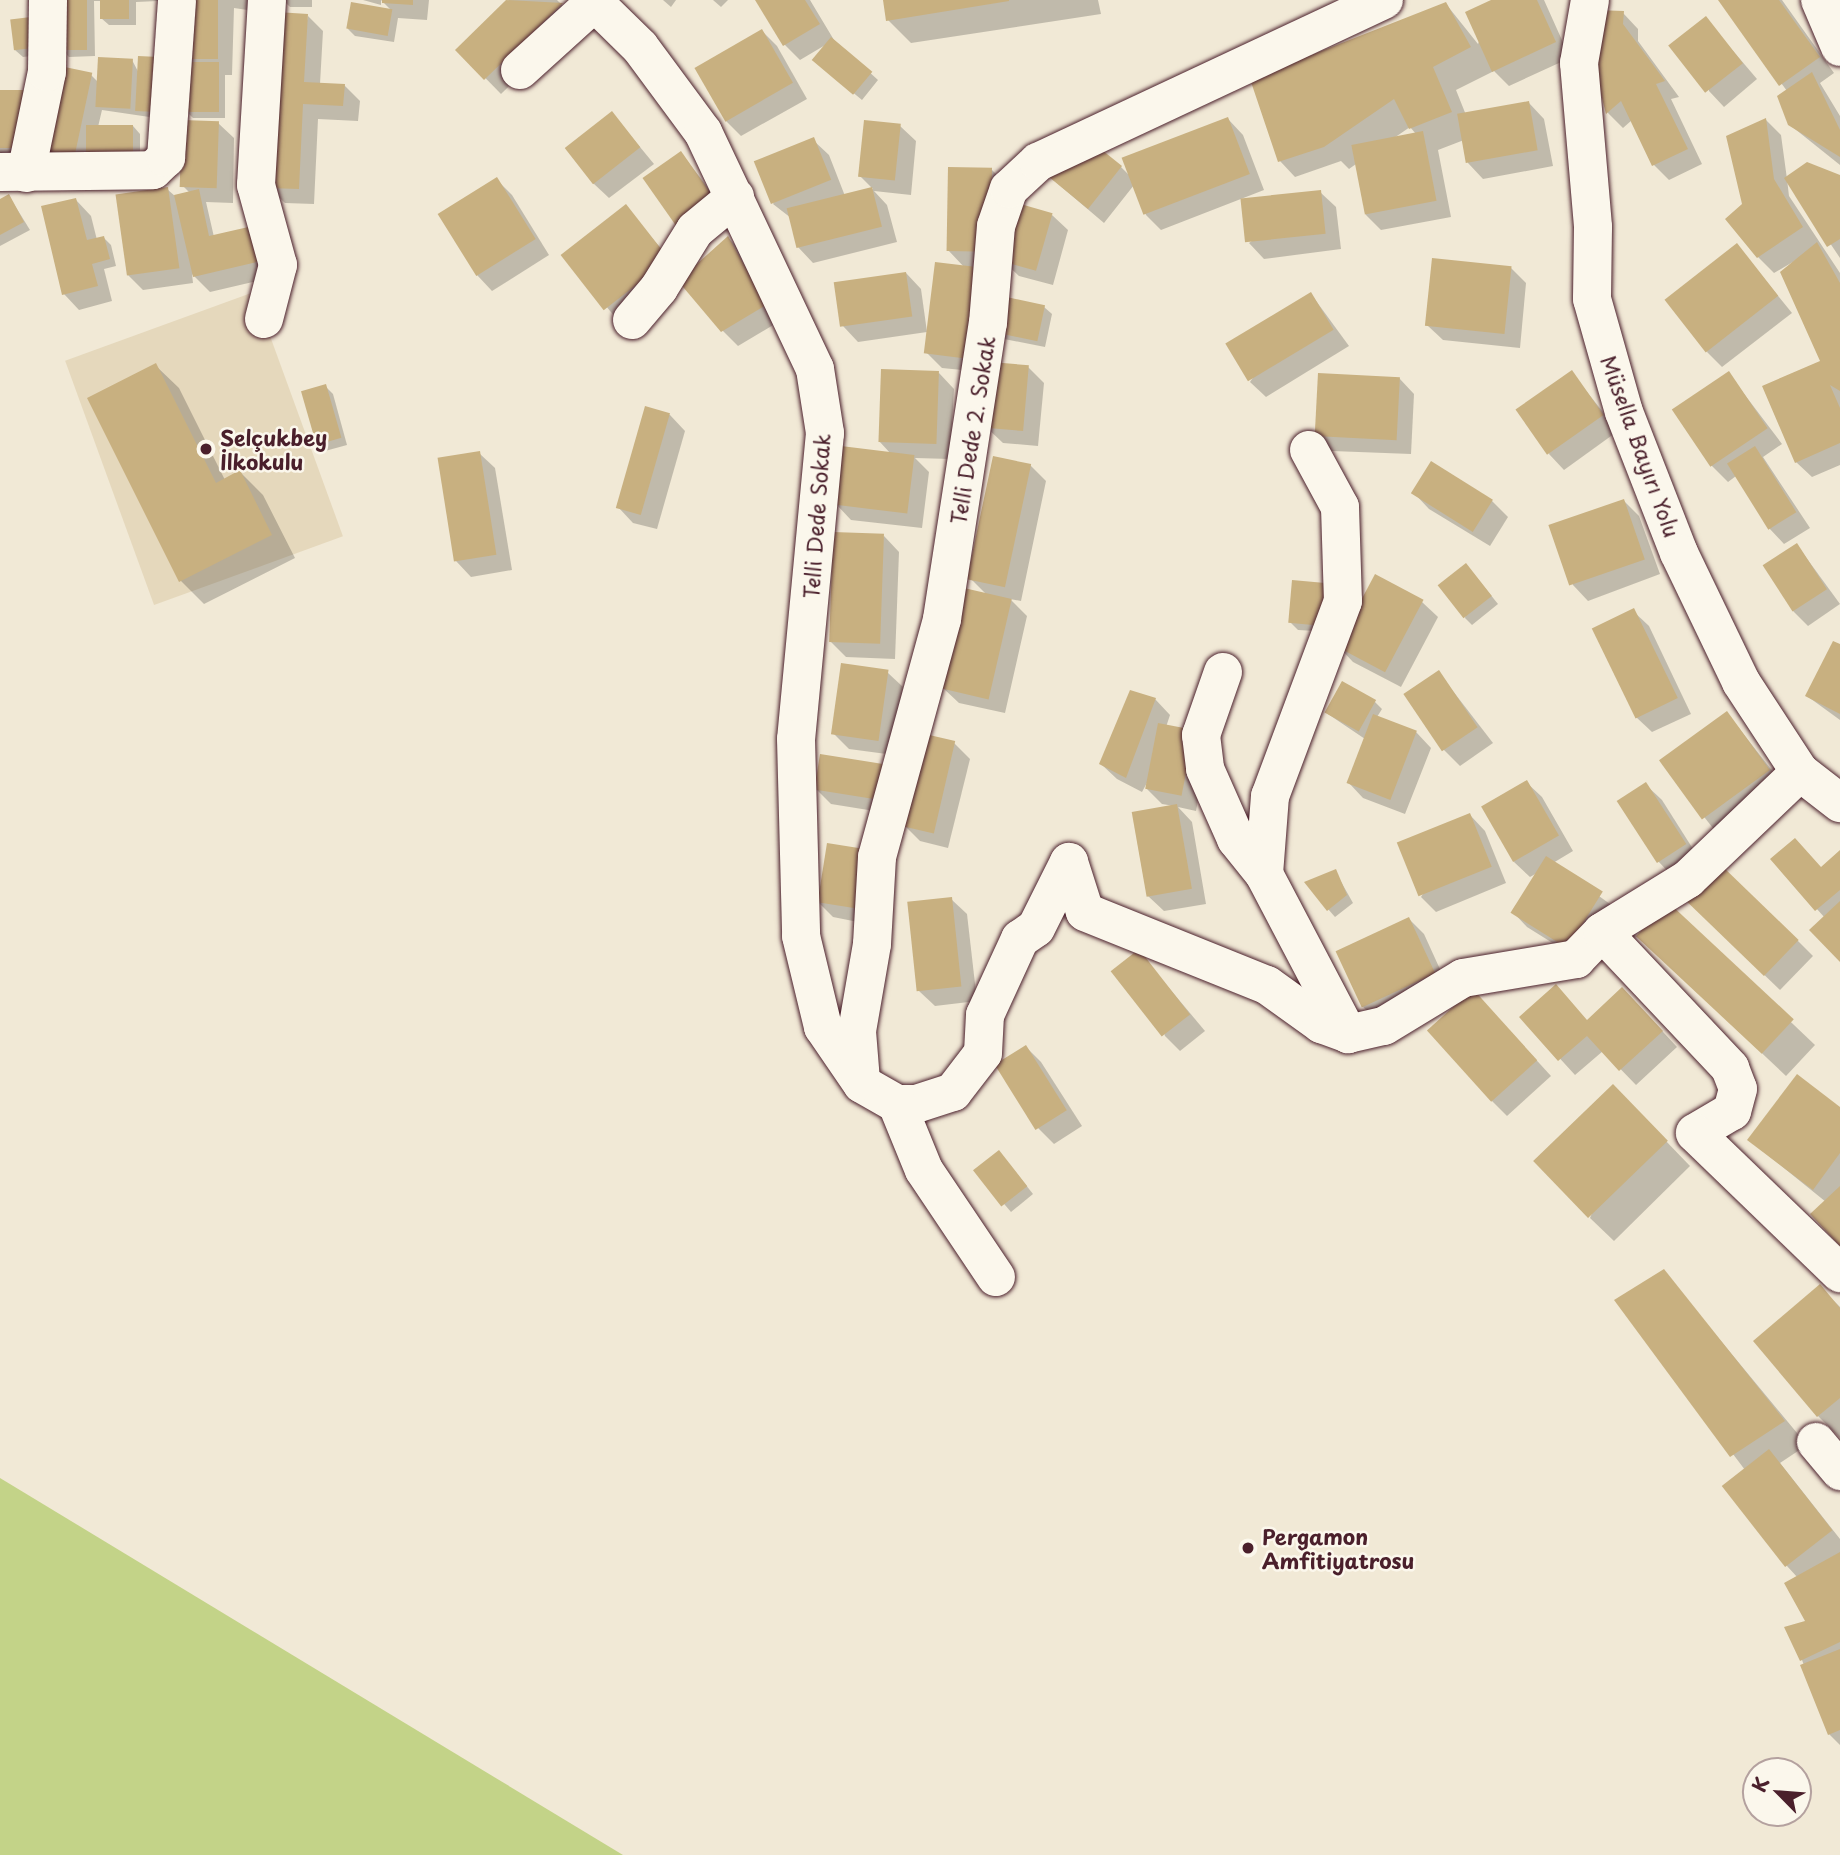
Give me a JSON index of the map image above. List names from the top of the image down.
{
  "streets": {
    "street": ["Telli Dede 2. Sokak", "Müsella Bayırı Yolu", "Telli Dede Sokak"]
  },
  "crossings": [
    ["Telli Dede 2. Sokak", "Telli Dede Sokak"]
  ],
  "places": ["Selçukbey İlkokulu", "Pergamon Amfitiyatrosu"],
  "north": "top left"
}
